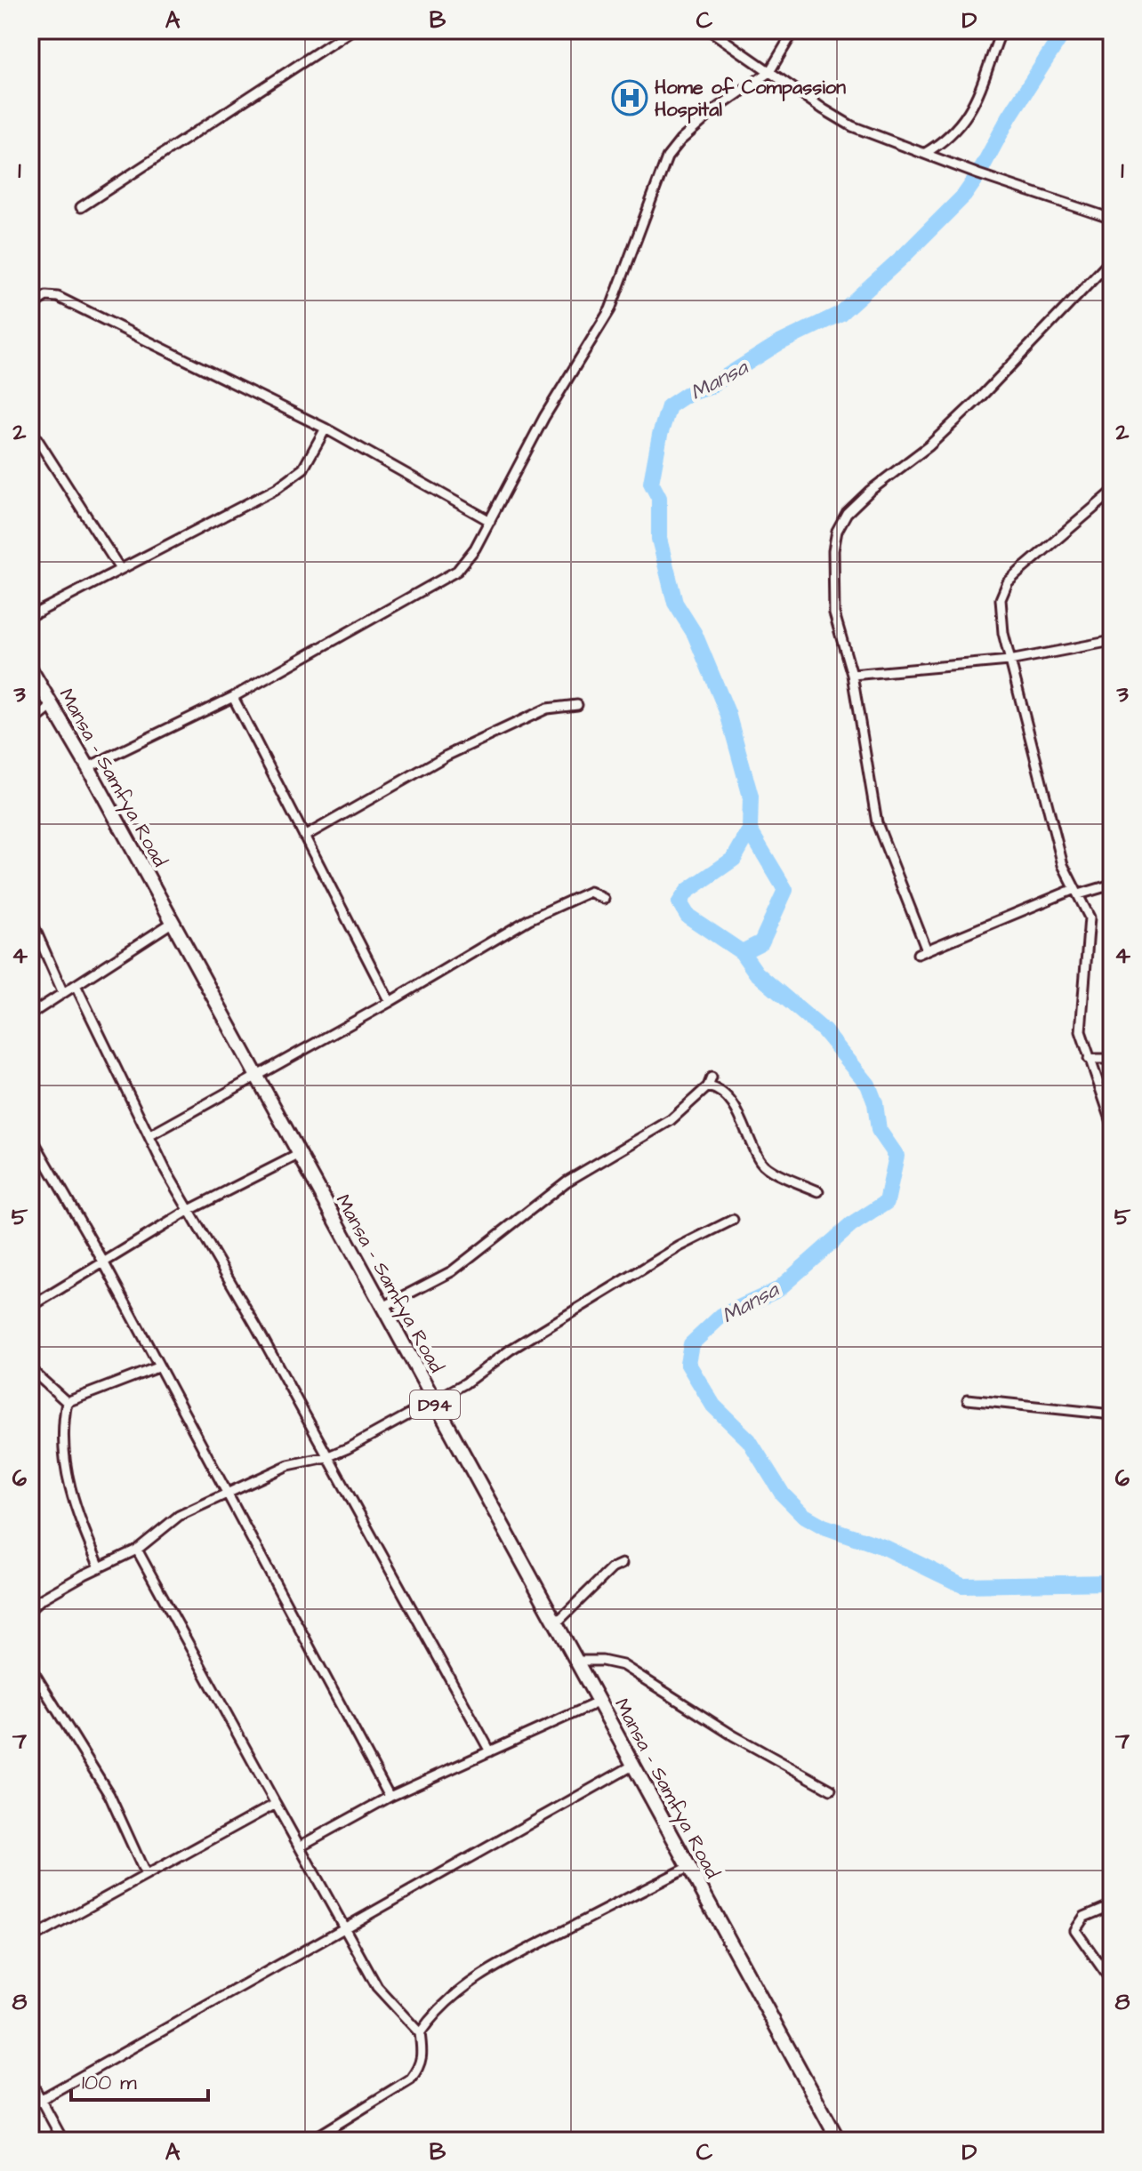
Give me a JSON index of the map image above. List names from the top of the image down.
{
  "streets": {
    "main road": ["Mansa - Samfya Road", "D94"]
  },
  "water": ["Mansa"],
  "places": {
    "hospital": ["Home of Compassion Hospital"]
  },
  "scale_bar": "100 m",
  "grid": {
    "columns": [
      "A",
      "B",
      "C",
      "D"
    ],
    "rows": [
      "1",
      "2",
      "3",
      "4",
      "5",
      "6",
      "7",
      "8"
    ]
  }
}
